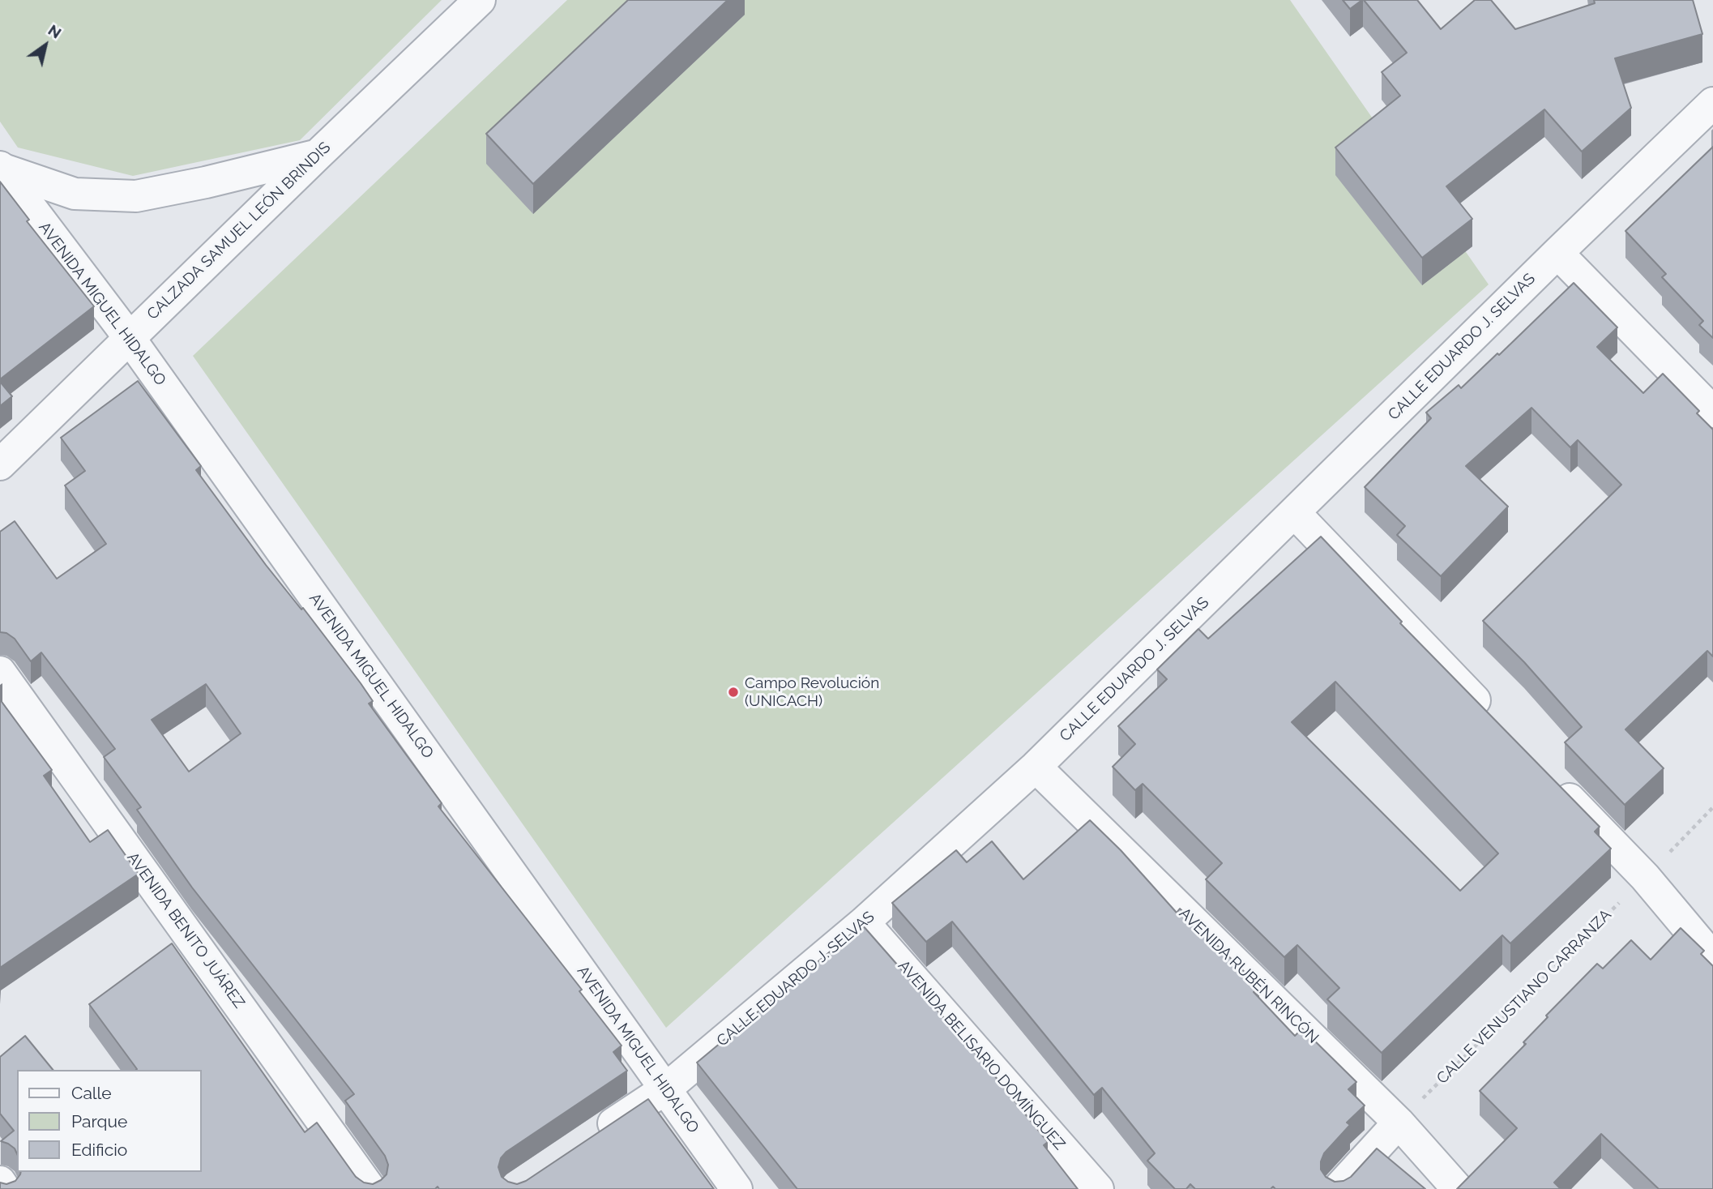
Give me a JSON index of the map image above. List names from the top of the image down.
{
  "streets": {
    "street": [
      "CALZADA SAMUEL LEÓN BRINDIS",
      "AVENIDA MIGUEL HIDALGO",
      "CALLE EDUARDO J. SELVAS",
      "AVENIDA BENITO JUÁREZ",
      "AVENIDA RUBÉN RINCÓN",
      "AVENIDA BELISARIO DOMÍNGUEZ"
    ],
    "path": ["CALLE VENUSTIANO CARRANZA"]
  },
  "crossings": [
    ["CALZADA SAMUEL LEÓN BRINDIS", "AVENIDA MIGUEL HIDALGO"],
    ["AVENIDA MIGUEL HIDALGO", "CALLE EDUARDO J. SELVAS"],
    ["CALLE EDUARDO J. SELVAS", "AVENIDA RUBÉN RINCÓN"],
    ["CALLE EDUARDO J. SELVAS", "AVENIDA BELISARIO DOMÍNGUEZ"],
    ["AVENIDA RUBÉN RINCÓN", "CALLE VENUSTIANO CARRANZA"]
  ],
  "places": ["Campo Revolución (UNICACH)"],
  "legend": ["Calle", "Parque", "Edificio"],
  "north": "top right"
}
